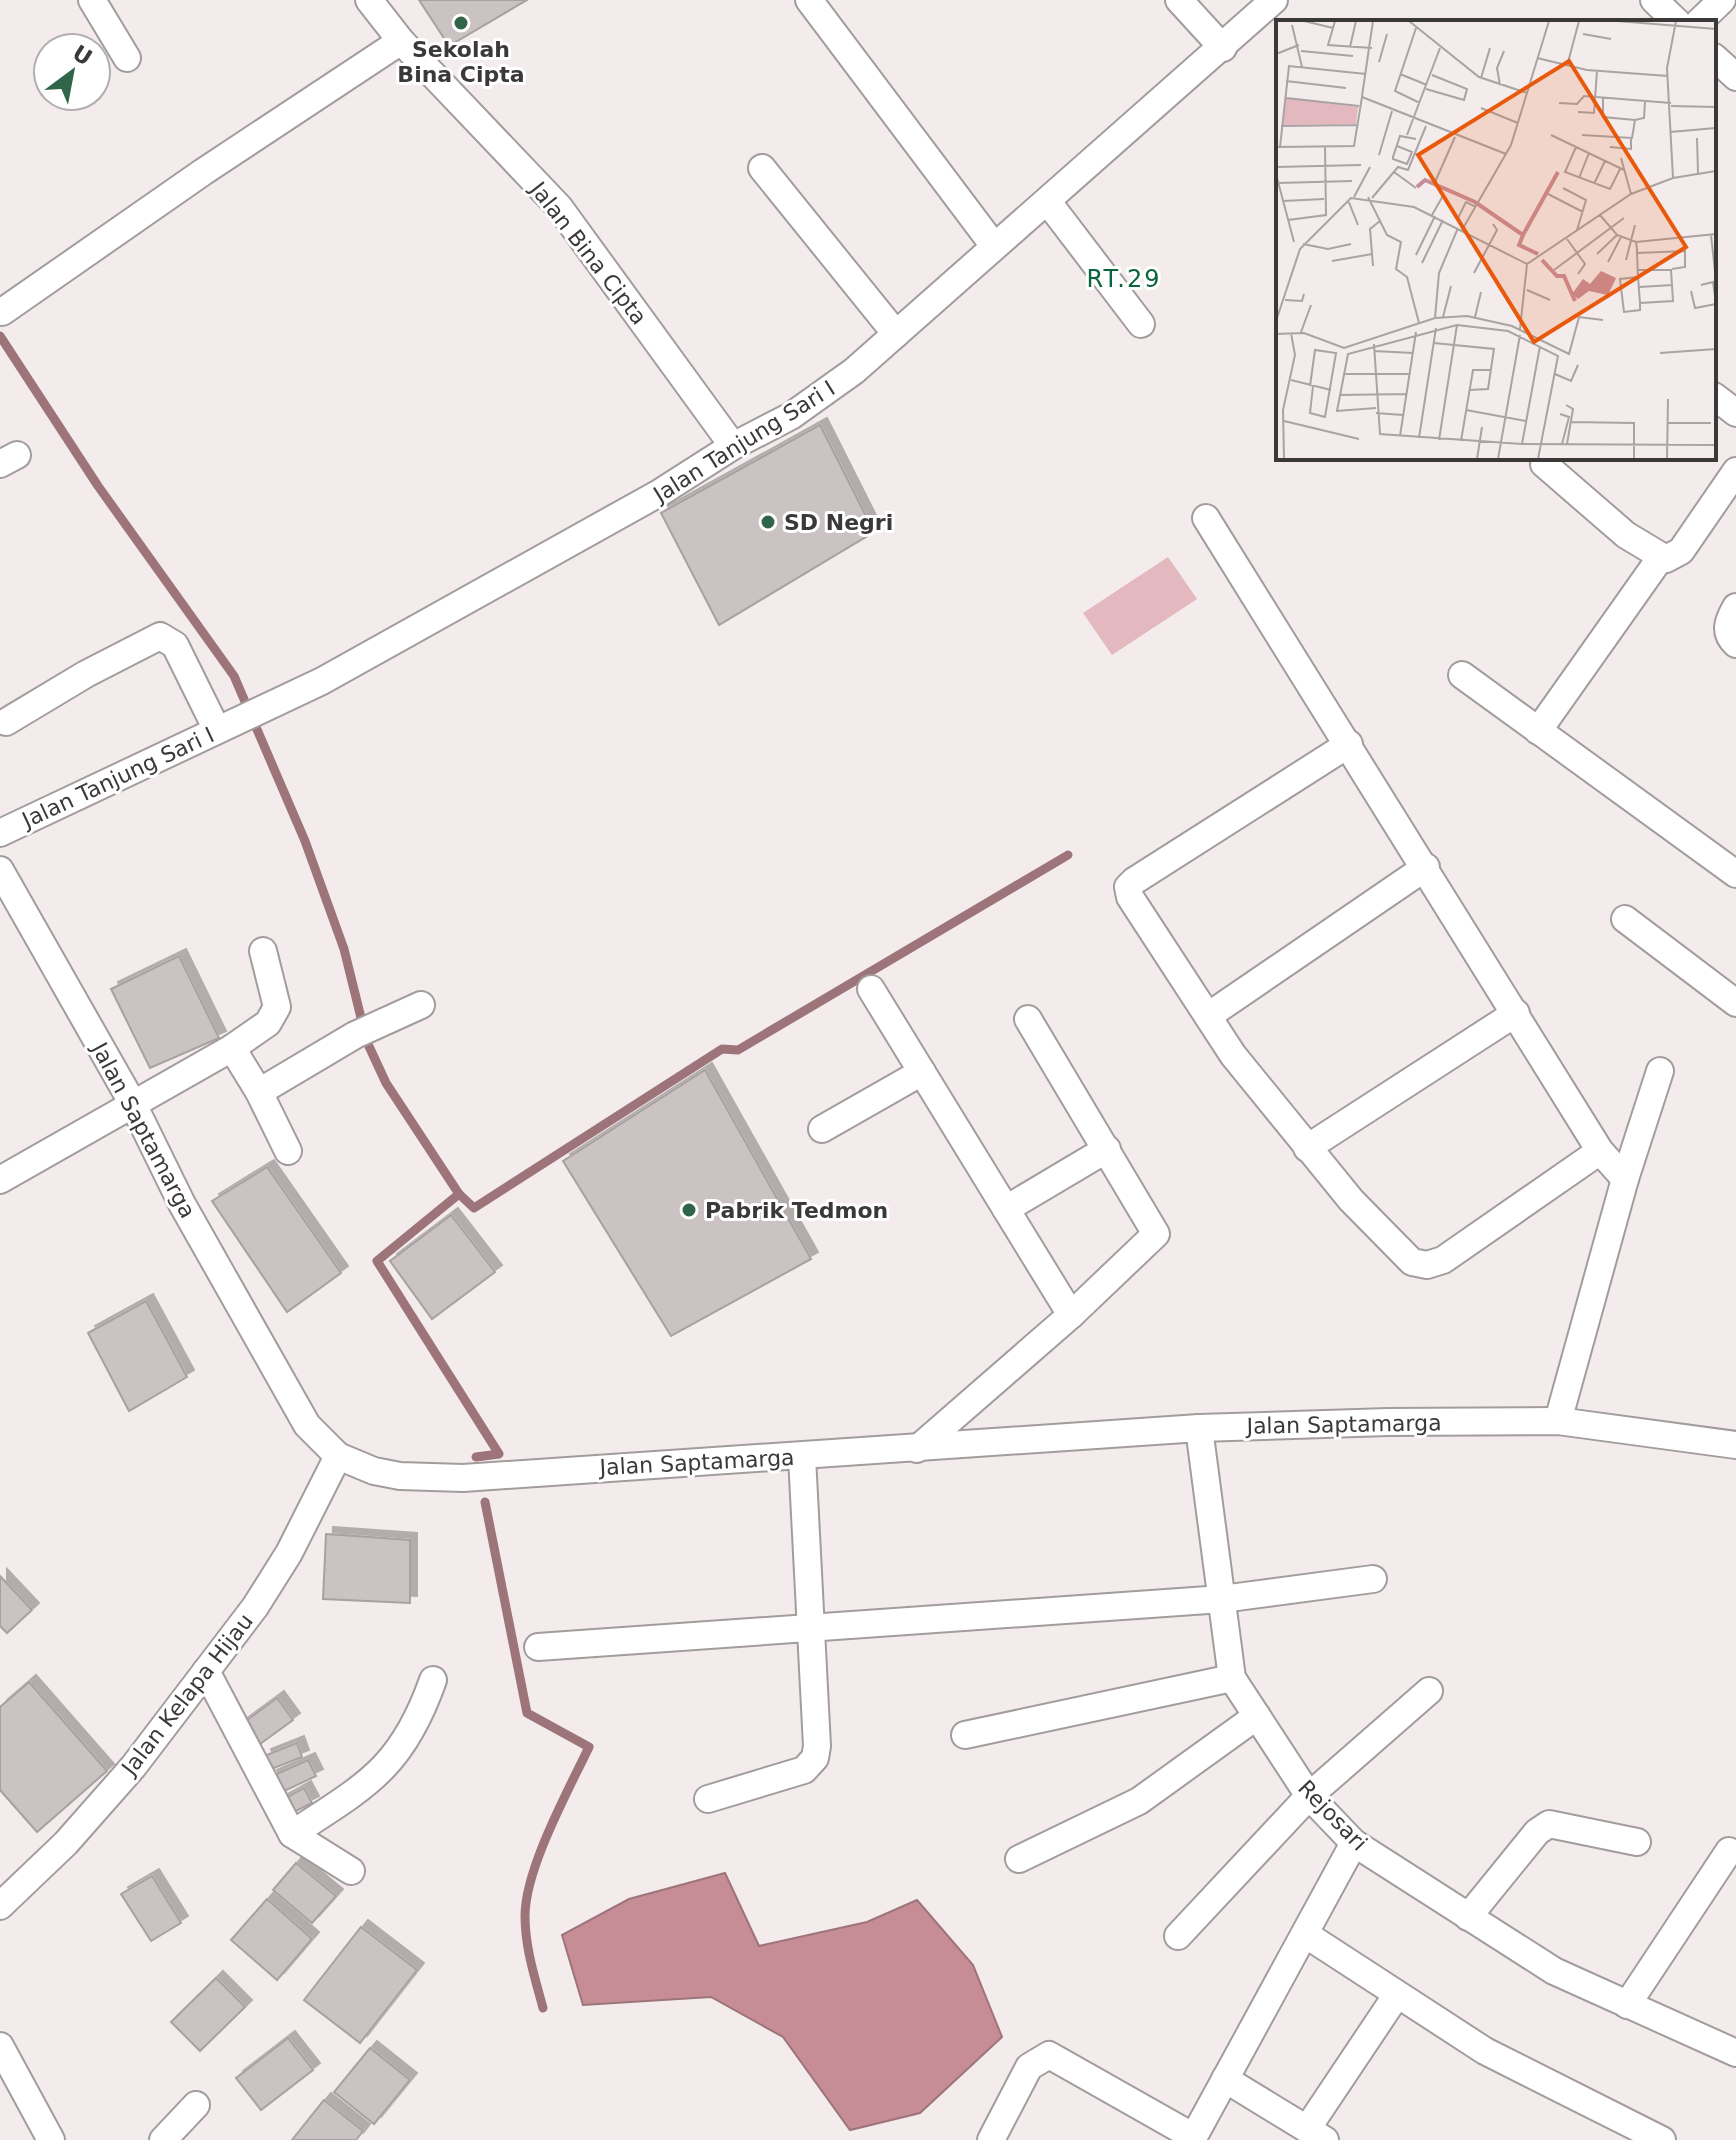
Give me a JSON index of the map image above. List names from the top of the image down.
{
  "streets": {
    "street": [
      "Jalan Bina Cipta",
      "Jalan Tanjung Sari I",
      "Jalan Saptamarga",
      "Jalan Kelapa Hijau",
      "Rejosari"
    ]
  },
  "crossings": [
    ["Jalan Bina Cipta", "Jalan Tanjung Sari I"],
    ["Jalan Saptamarga", "Jalan Kelapa Hijau"],
    ["Jalan Saptamarga", "Rejosari"]
  ],
  "districts": ["RT.29"],
  "places": ["Sekolah Bina Cipta", "SD Negri", "Pabrik Tedmon"],
  "north": "top right"
}
